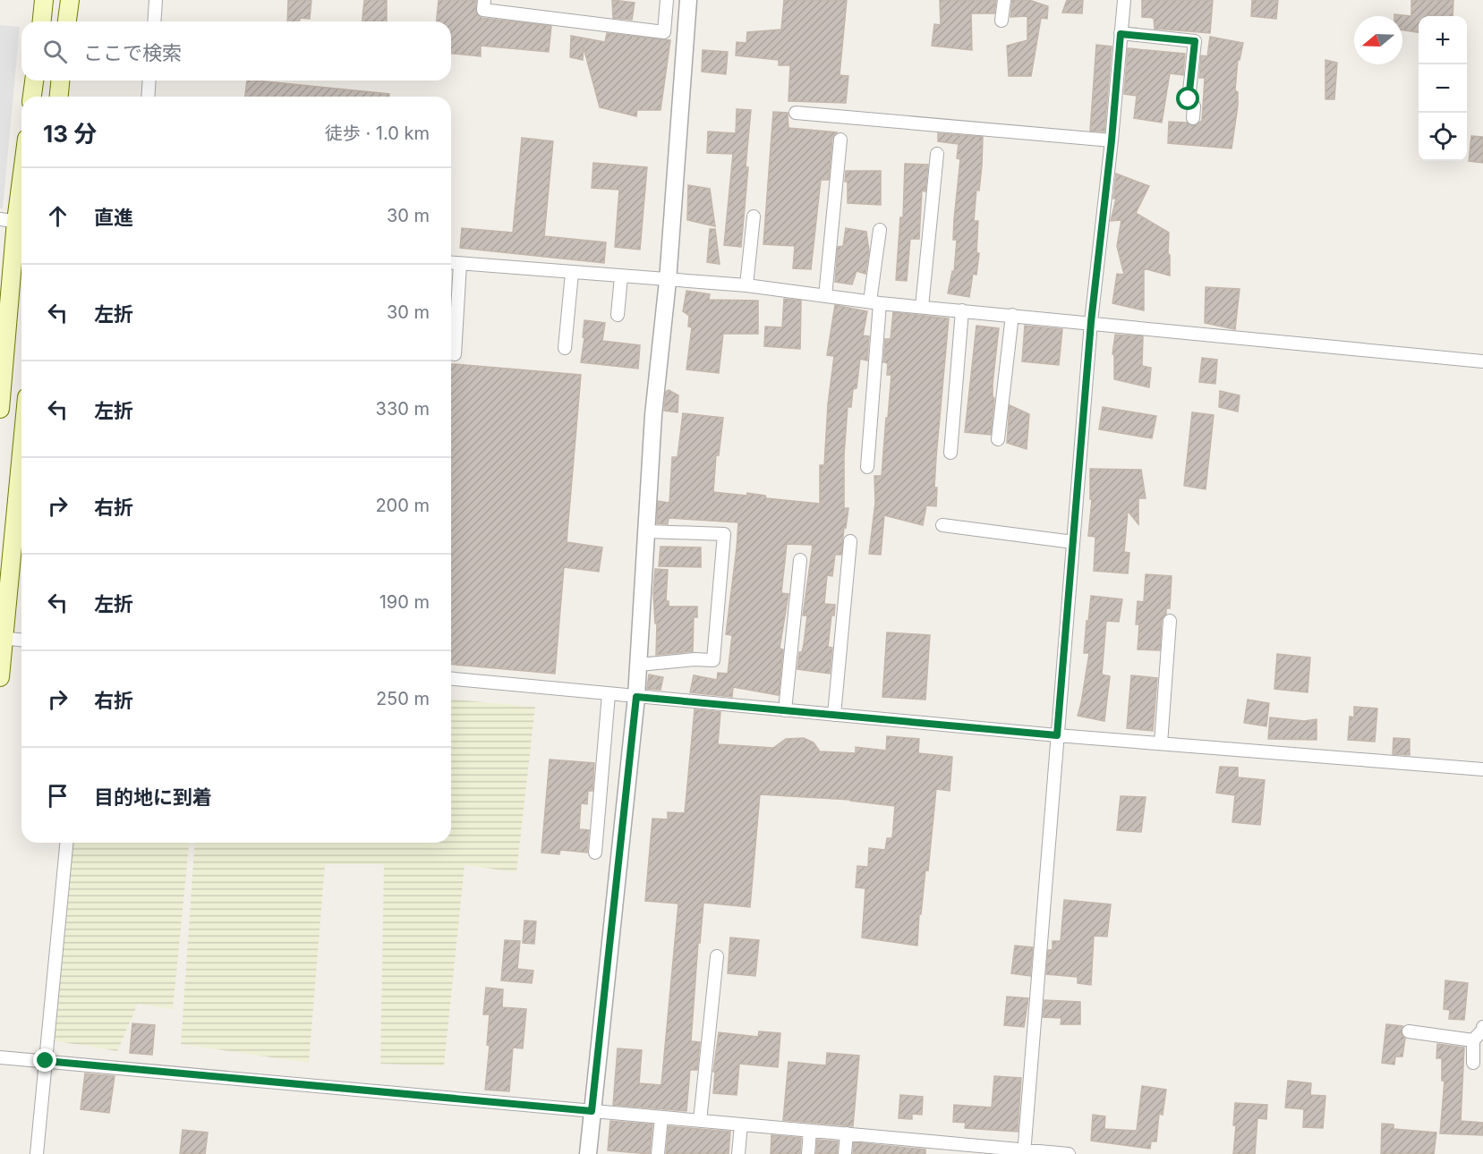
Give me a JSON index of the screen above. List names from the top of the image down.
{
  "north": "left",
  "page": {
    "map_buttons": ["+", "−"],
    "search": "ここで検索",
    "heading": ["13 分", "徒歩 · 1.0 km"],
    "list": [
      ["直進", "30 m"],
      ["左折", "30 m"],
      ["左折", "330 m"],
      ["右折", "200 m"],
      ["左折", "190 m"],
      ["右折", "250 m"],
      "目的地に到着"
    ]
  }
}
